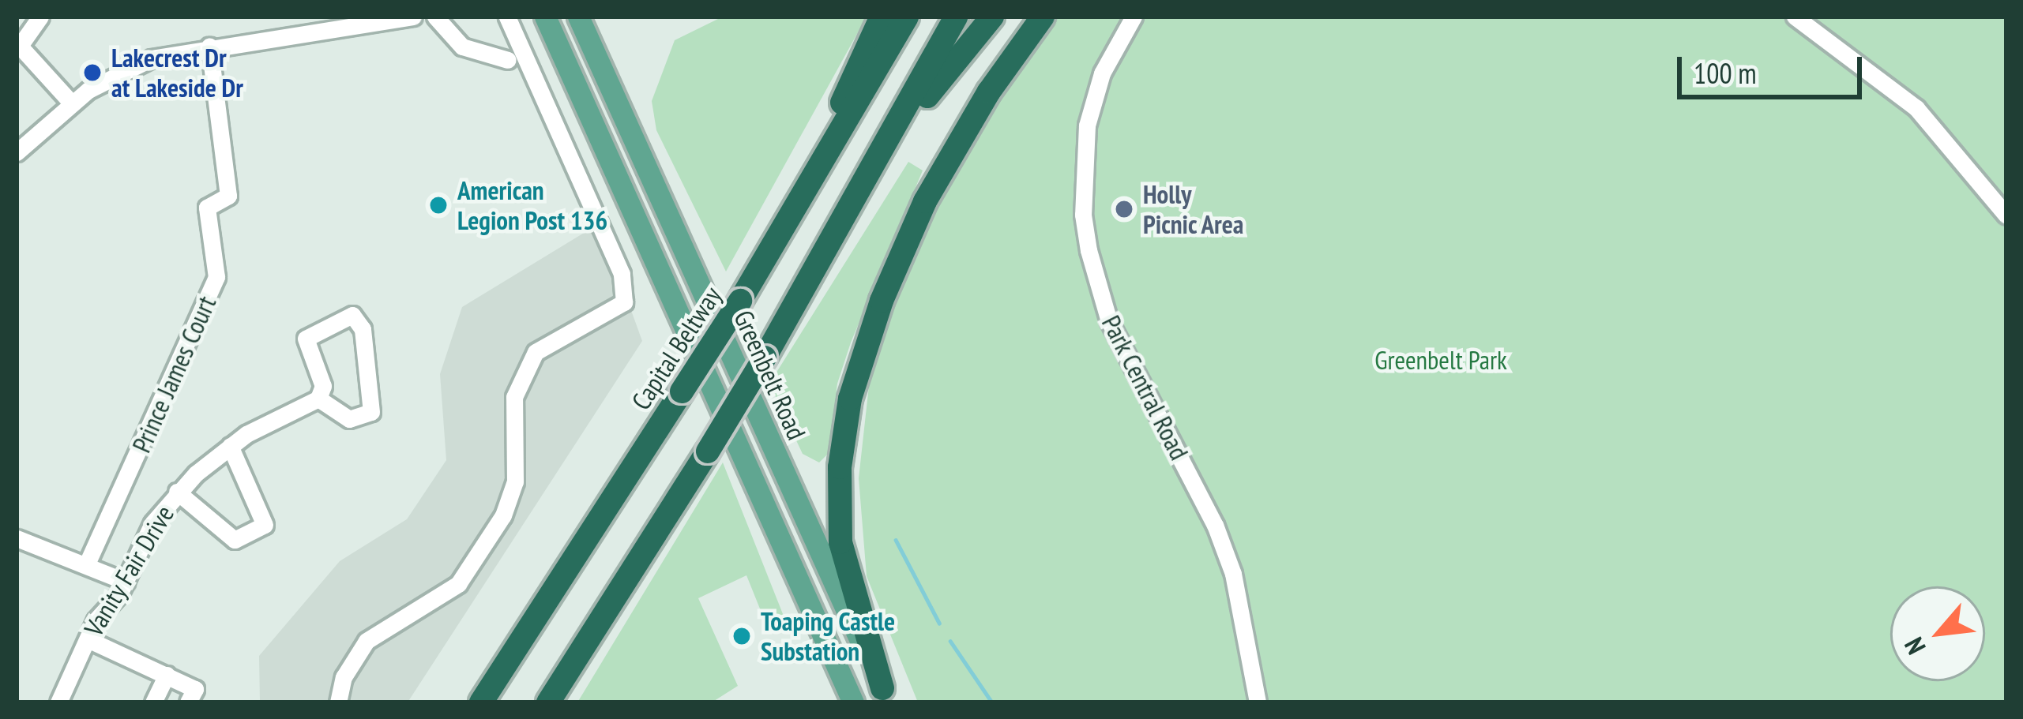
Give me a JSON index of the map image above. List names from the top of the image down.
{
  "streets": {
    "highway": ["Capital Beltway"],
    "main road": ["Greenbelt Road"],
    "street": ["Prince James Court", "Park Central Road", "Vanity Fair Drive"]
  },
  "parks": ["Greenbelt Park"],
  "places": [
    "Lakecrest Dr at Lakeside Dr",
    "American Legion Post 136",
    "Holly Picnic Area",
    "Toaping Castle Substation"
  ],
  "scale_bar": "100 m",
  "north": "bottom left"
}
